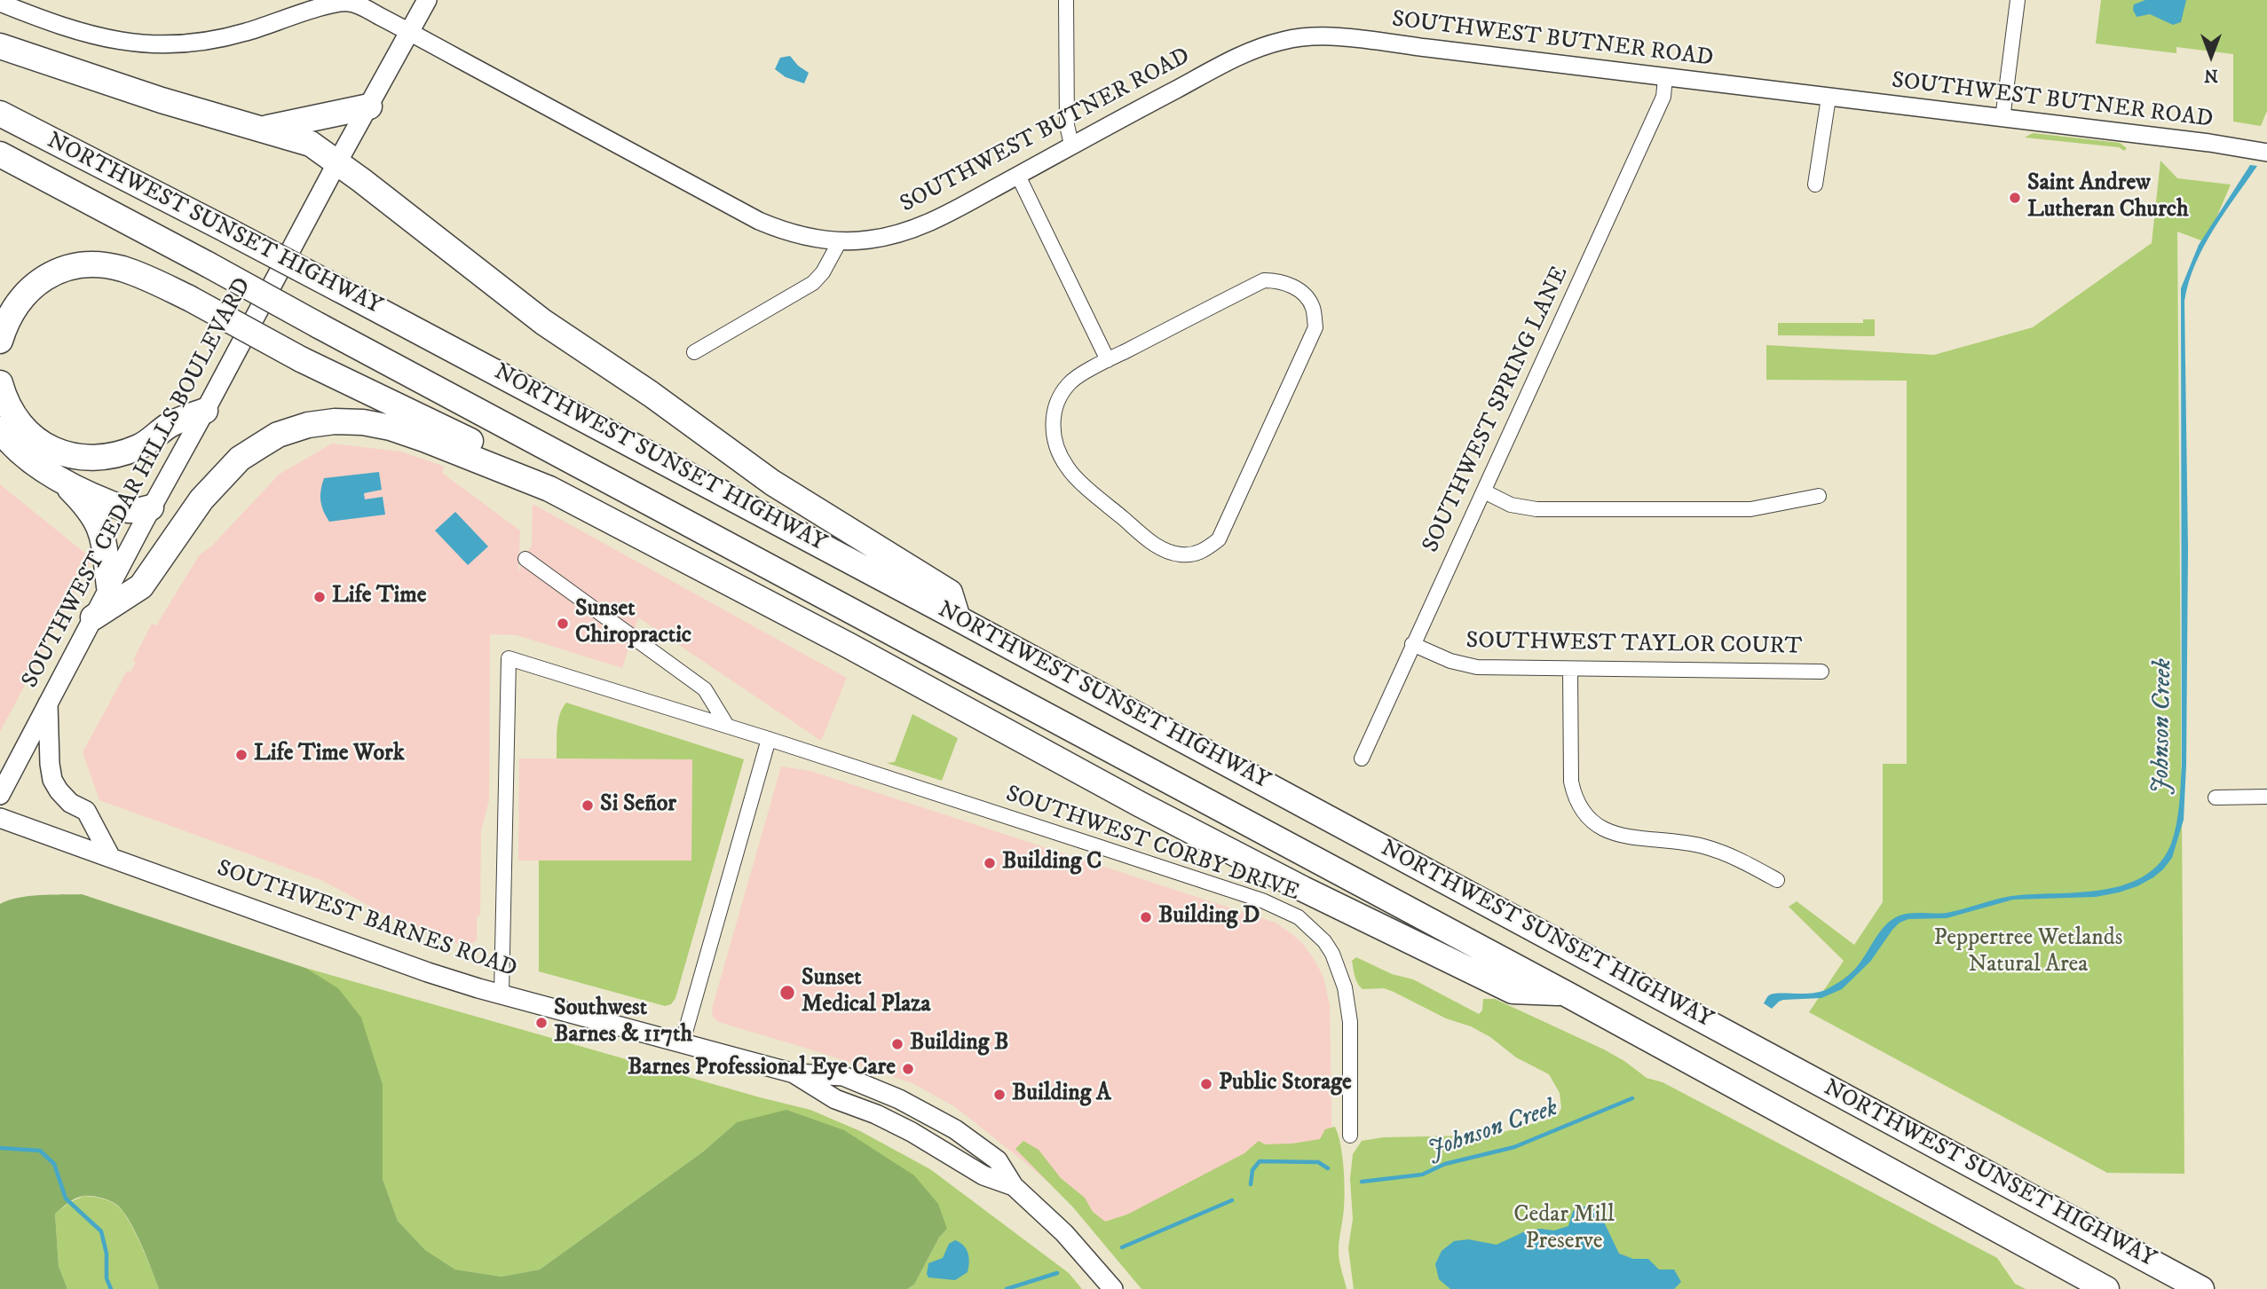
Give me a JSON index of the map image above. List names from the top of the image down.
{
  "streets": {
    "highway": ["NORTHWEST SUNSET HIGHWAY"],
    "main road": ["SOUTHWEST CEDAR HILLS BOULEVARD", "SOUTHWEST BARNES ROAD"],
    "street": [
      "SOUTHWEST BUTNER ROAD",
      "SOUTHWEST SPRING LANE",
      "SOUTHWEST TAYLOR COURT",
      "SOUTHWEST CORBY DRIVE"
    ]
  },
  "crossings": [
    ["SOUTHWEST BUTNER ROAD", "SOUTHWEST SPRING LANE"],
    ["SOUTHWEST BUTNER ROAD", "SOUTHWEST CEDAR HILLS BOULEVARD"],
    ["SOUTHWEST SPRING LANE", "SOUTHWEST TAYLOR COURT"],
    ["SOUTHWEST CORBY DRIVE", "SOUTHWEST BARNES ROAD"]
  ],
  "water": ["Johnson Creek"],
  "parks": ["Peppertree Wetlands Natural Area", "Cedar Mill Preserve"],
  "places": [
    "Saint Andrew Lutheran Church",
    "Life Time",
    "Sunset Chiropractic",
    "Life Time Work",
    "Si Señor",
    "Building C",
    "Building D",
    "Sunset Medical Plaza",
    "Southwest Barnes & 117th",
    "Building B",
    "Barnes Professional Eye Care",
    "Public Storage",
    "Building A"
  ],
  "north": "bottom"
}
